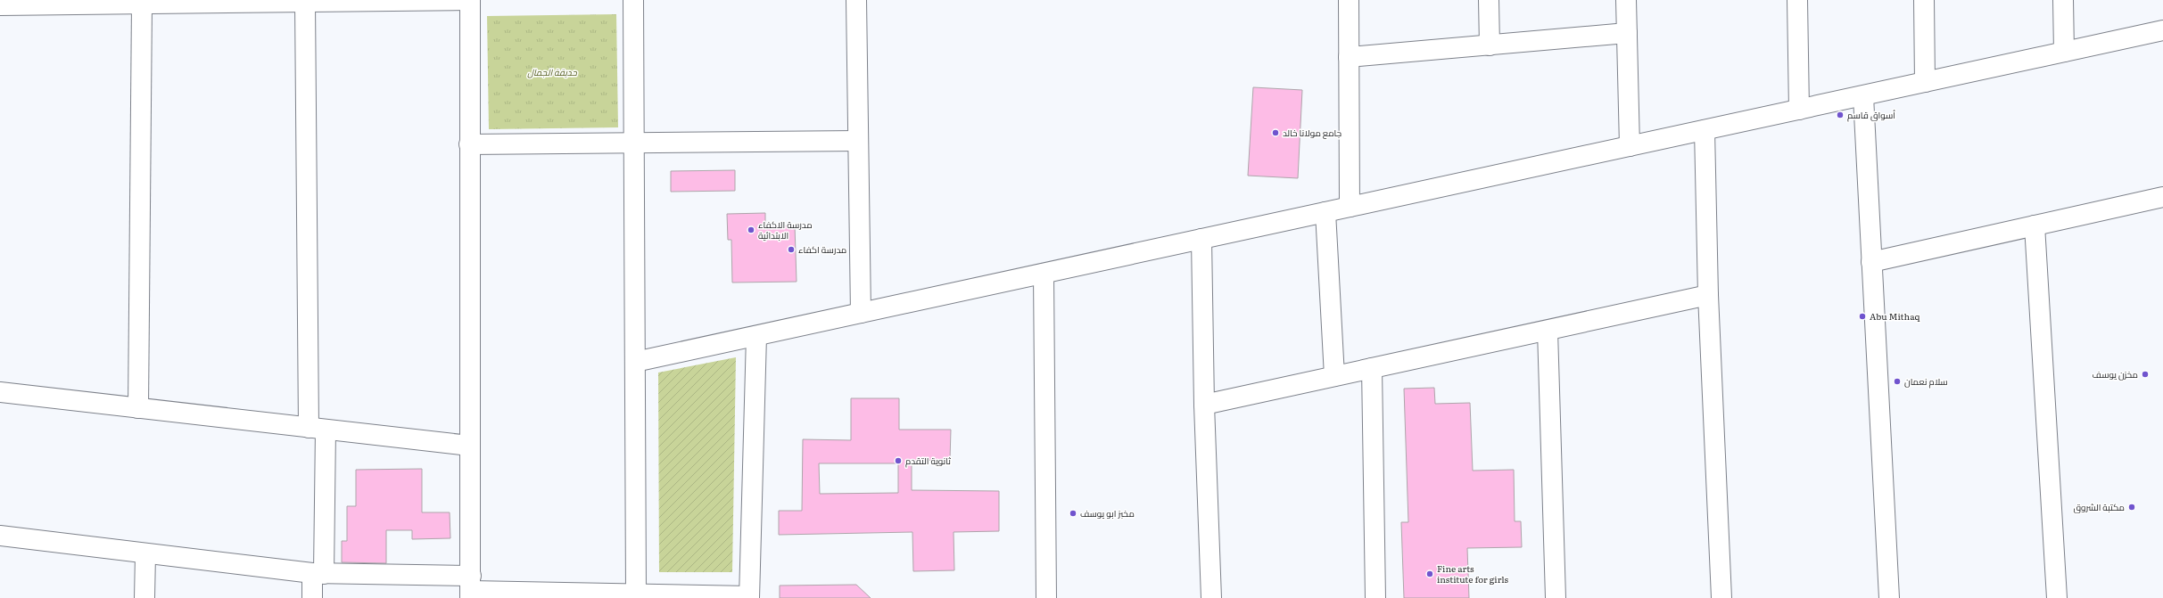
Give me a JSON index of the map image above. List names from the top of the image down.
{
  "parks": ["حديقة الجمال"],
  "places": [
    "أسواق قاسم",
    "جامع مولانا خالد",
    "مدرسة الاكفاء الابتدائية",
    "مدرسة اكفاء",
    "Abu Mithaq",
    "مخزن يوسف",
    "سلام نعمان",
    "ثانوية التقدم",
    "مكتبة الشروق",
    "مخبز ابو يوسف",
    "Fine arts institute for girls"
  ]
}
